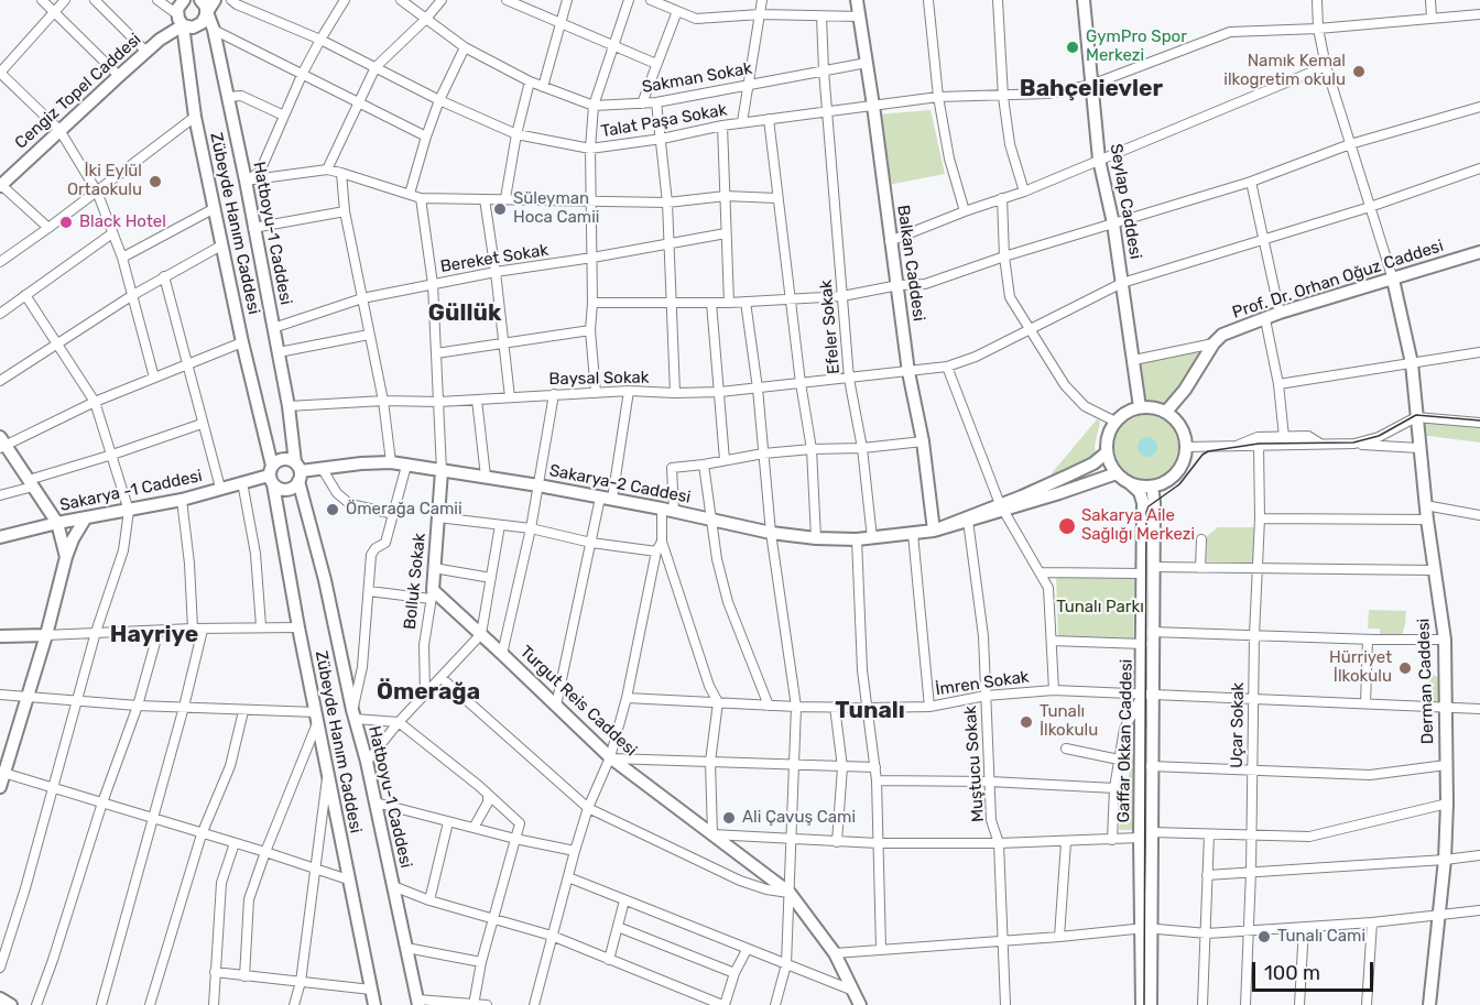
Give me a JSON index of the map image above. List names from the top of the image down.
{
  "streets": {
    "main road": [
      "Cengiz Topel Caddesi",
      "Seylap Caddesi",
      "Zübeyde Hanım Caddesi",
      "Hatboyu-1 Caddesi",
      "Balkan Caddesi",
      "Prof. Dr. Orhan Oğuz Caddesi",
      "Sakarya-2 Caddesi",
      "Sakarya -1 Caddesi",
      "Bolluk Sokak",
      "Derman Caddesi",
      "Turgut Reis Caddesi",
      "Gaffar Okkan Caddesi"
    ],
    "street": [
      "Sakman Sokak",
      "Talat Paşa Sokak",
      "Bereket Sokak",
      "Efeler Sokak",
      "Baysal Sokak",
      "İmren Sokak",
      "Uçar Sokak",
      "Muştucu Sokak"
    ]
  },
  "crossings": [
    ["Sakman Sokak", "Balkan Caddesi"],
    ["Sakman Sokak", "Efeler Sokak"],
    ["Cengiz Topel Caddesi", "Zübeyde Hanım Caddesi"],
    ["Cengiz Topel Caddesi", "Hatboyu-1 Caddesi"],
    ["Talat Paşa Sokak", "Seylap Caddesi"],
    ["Talat Paşa Sokak", "Balkan Caddesi"],
    ["Talat Paşa Sokak", "Efeler Sokak"],
    ["Seylap Caddesi", "Prof. Dr. Orhan Oğuz Caddesi"],
    ["Seylap Caddesi", "Baysal Sokak"],
    ["Seylap Caddesi", "Sakarya-2 Caddesi"],
    ["Seylap Caddesi", "Gaffar Okkan Caddesi"],
    ["Zübeyde Hanım Caddesi", "Sakarya -1 Caddesi"],
    ["Hatboyu-1 Caddesi", "Bereket Sokak"],
    ["Hatboyu-1 Caddesi", "Baysal Sokak"],
    ["Hatboyu-1 Caddesi", "Sakarya-2 Caddesi"],
    ["Hatboyu-1 Caddesi", "Sakarya -1 Caddesi"],
    ["Balkan Caddesi", "Baysal Sokak"],
    ["Balkan Caddesi", "Sakarya-2 Caddesi"],
    ["Prof. Dr. Orhan Oğuz Caddesi", "Sakarya-2 Caddesi"],
    ["Prof. Dr. Orhan Oğuz Caddesi", "Derman Caddesi"],
    ["Prof. Dr. Orhan Oğuz Caddesi", "Gaffar Okkan Caddesi"],
    ["Efeler Sokak", "Baysal Sokak"],
    ["Efeler Sokak", "Sakarya-2 Caddesi"],
    ["Sakarya-2 Caddesi", "Sakarya -1 Caddesi"],
    ["Sakarya-2 Caddesi", "Bolluk Sokak"],
    ["Sakarya-2 Caddesi", "Gaffar Okkan Caddesi"],
    ["Sakarya-2 Caddesi", "Muştucu Sokak"],
    ["Bolluk Sokak", "Turgut Reis Caddesi"],
    ["Derman Caddesi", "İmren Sokak"],
    ["İmren Sokak", "Uçar Sokak"],
    ["İmren Sokak", "Gaffar Okkan Caddesi"],
    ["İmren Sokak", "Muştucu Sokak"]
  ],
  "districts": [
    "Bahçelievler",
    "Güllük",
    "Hayriye",
    "Ömerağa",
    "Tunalı"
  ],
  "parks": ["Tunalı Parkı"],
  "places": [
    "GymPro Spor Merkezi",
    "Namık Kemal ilkogretim okulu",
    "İki Eylül Ortaokulu",
    "Süleyman Hoca Camii",
    "Black Hotel",
    "Ömerağa Camii",
    "Sakarya Aile Sağlığı Merkezi",
    "Hürriyet İlkokulu",
    "Tunalı İlkokulu",
    "Ali Çavuş Cami",
    "Tunalı Cami"
  ],
  "scale_bar": "100 m"
}
